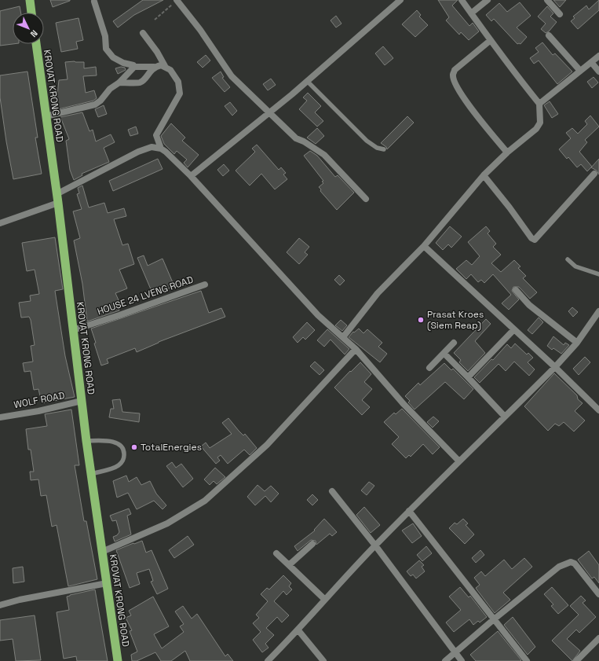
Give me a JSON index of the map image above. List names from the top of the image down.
{
  "streets": {
    "highway": ["KROVAT KRONG ROAD"],
    "street": ["HOUSE 24 LVENG ROAD", "WOLF ROAD"]
  },
  "crossings": [
    ["KROVAT KRONG ROAD", "HOUSE 24 LVENG ROAD"],
    ["KROVAT KRONG ROAD", "WOLF ROAD"]
  ],
  "places": ["Prasat Kroes (Siem Reap)", "TotalEnergies"],
  "north": "bottom right"
}
